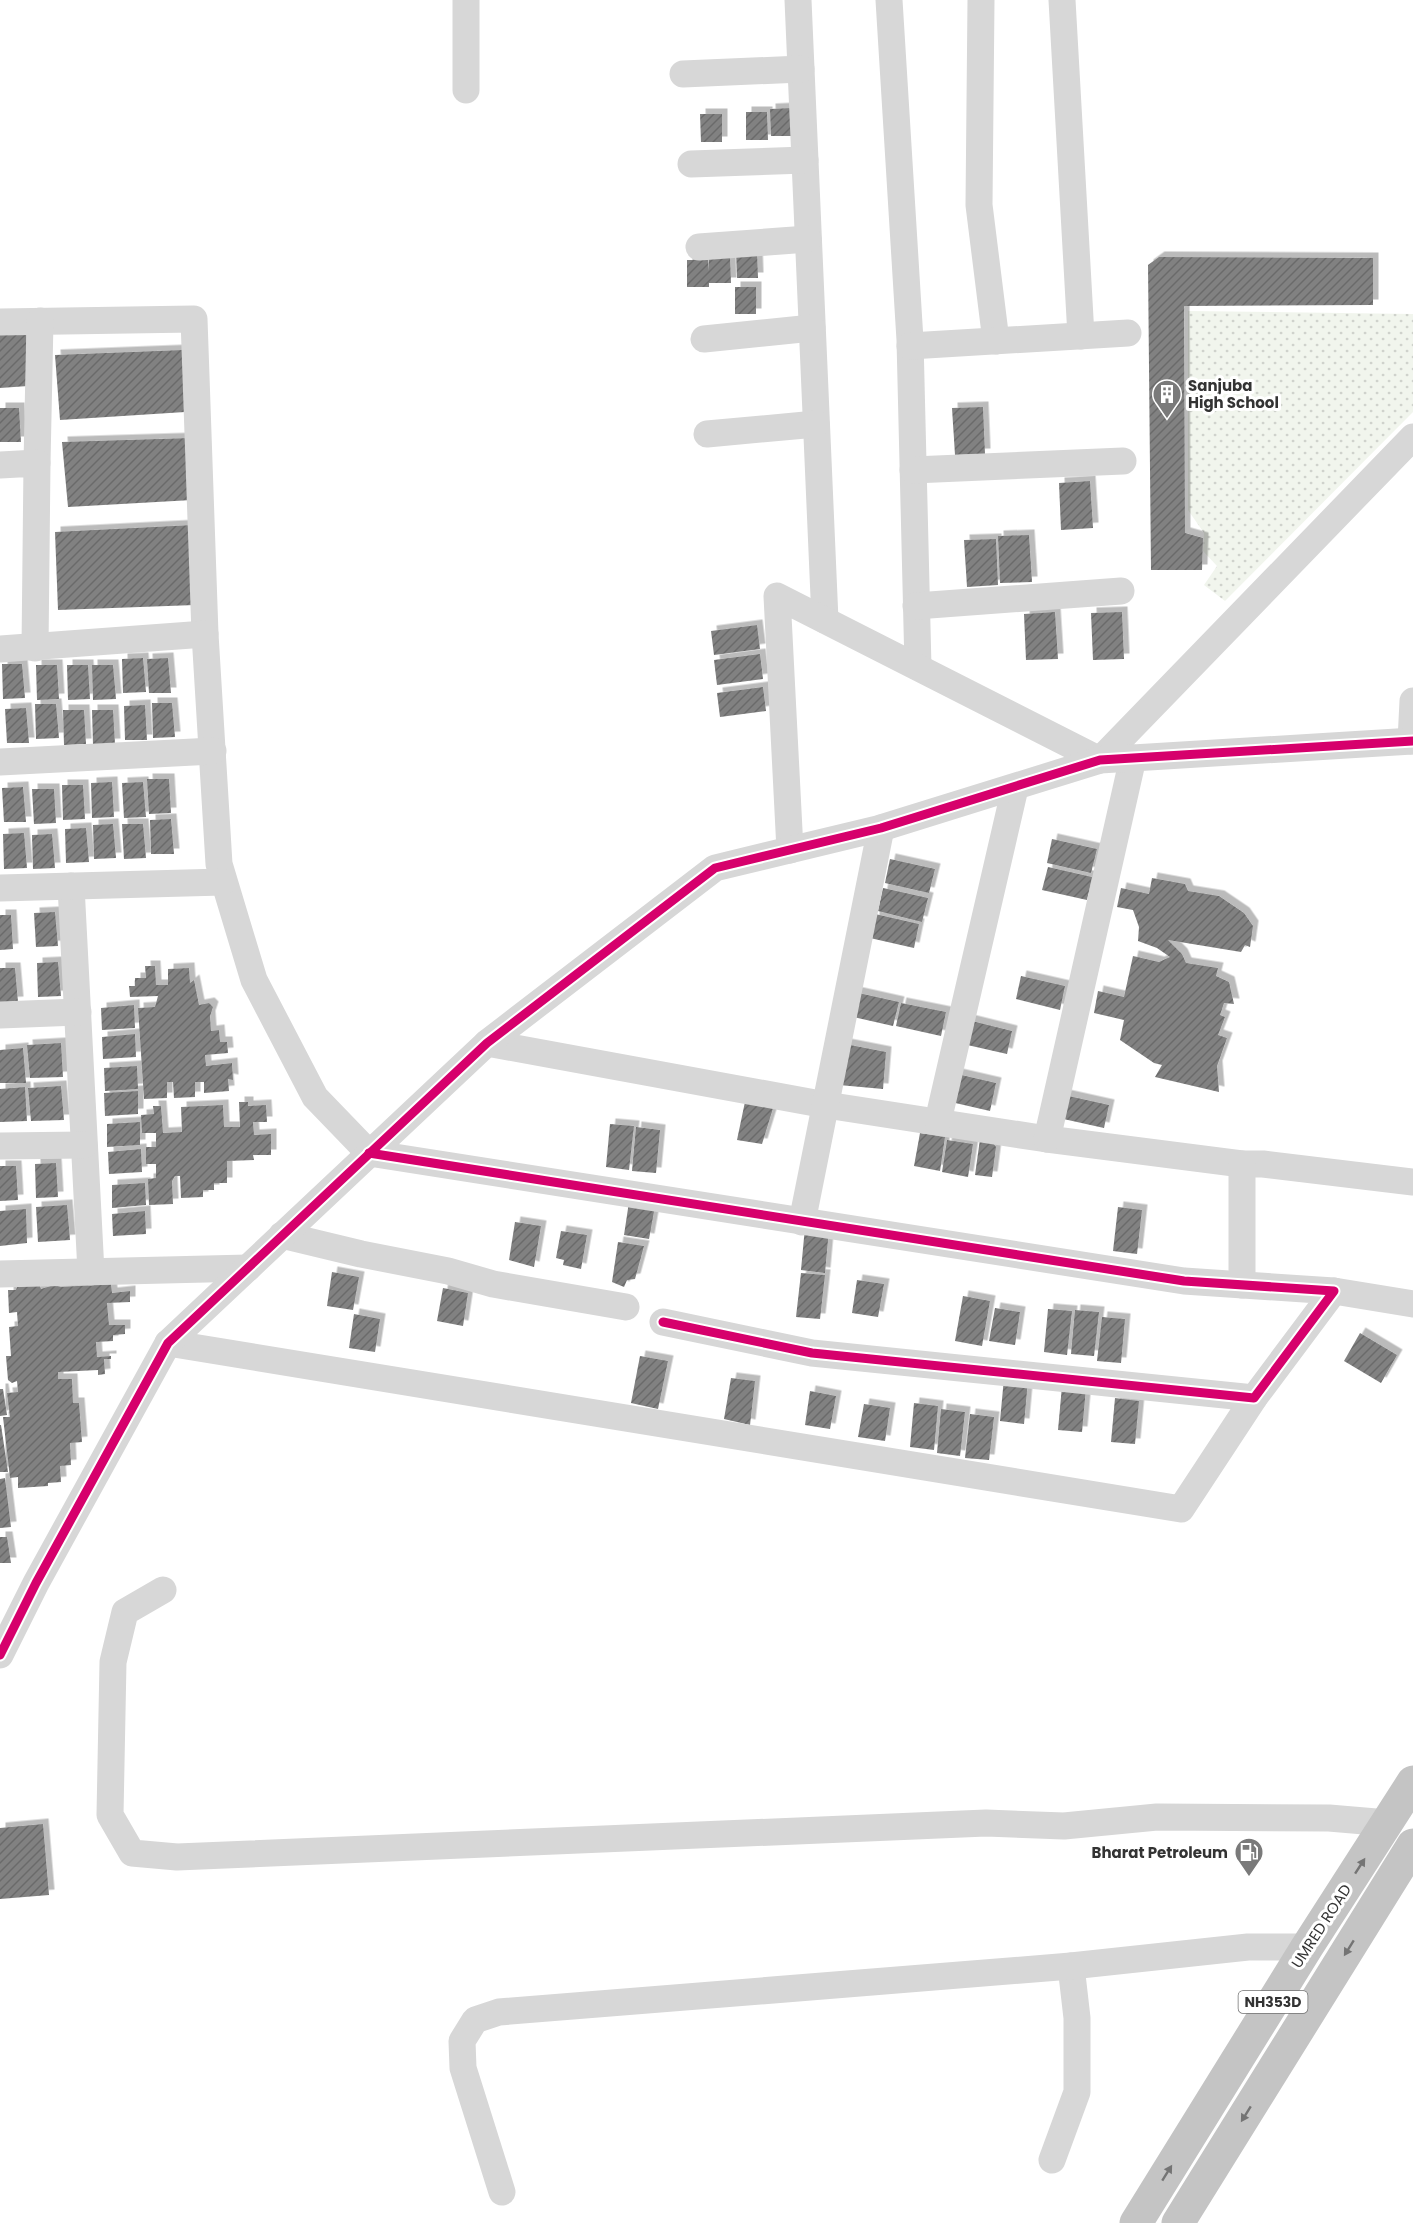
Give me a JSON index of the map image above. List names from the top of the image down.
{
  "streets": {
    "highway": ["UMRED ROAD", "NH353D"]
  },
  "places": {
    "building": ["Sanjuba High School"],
    "fuel station": ["Bharat Petroleum"]
  }
}
